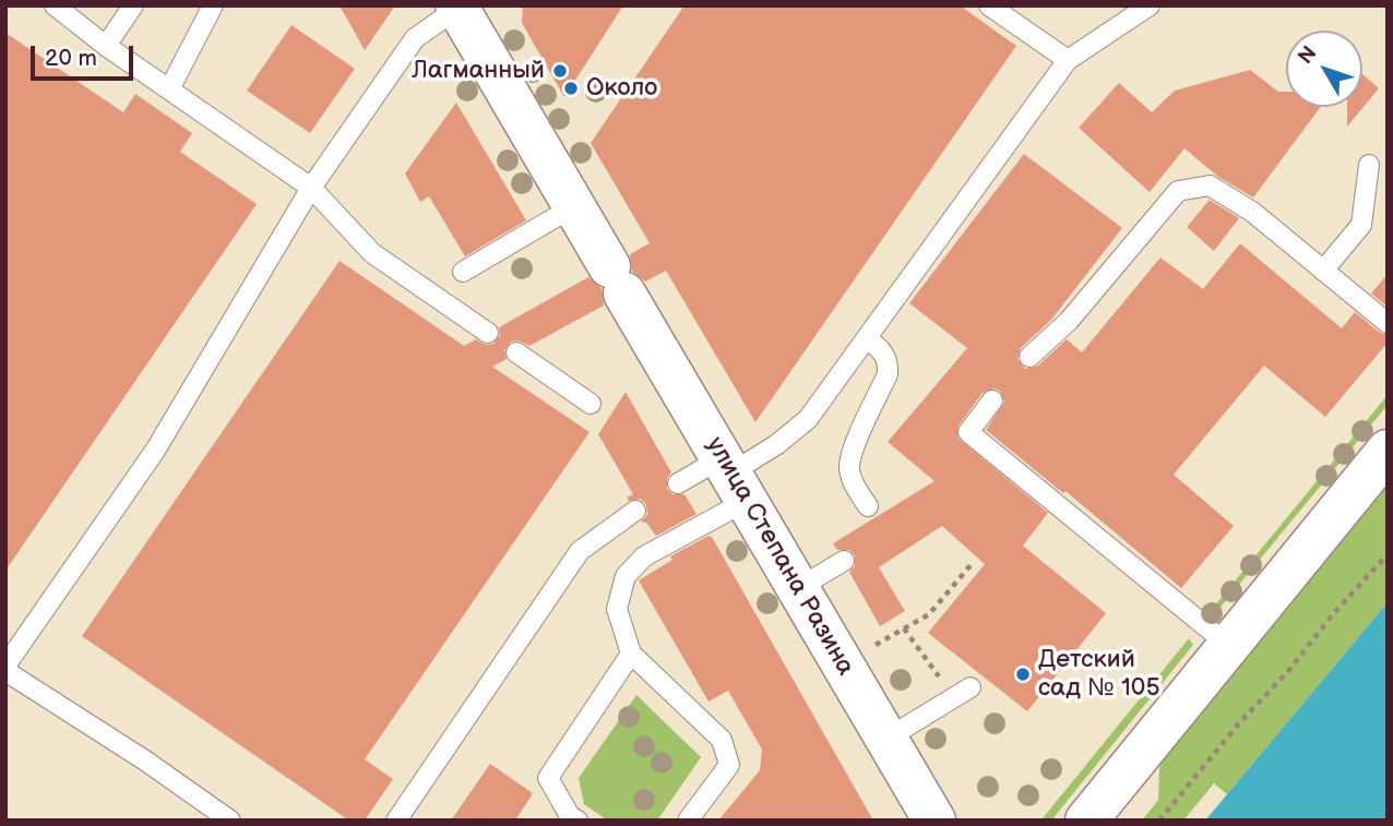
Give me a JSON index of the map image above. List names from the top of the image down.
{
  "streets": {
    "street": ["улица Степана Разина"]
  },
  "places": ["Лагманный", "Около", "Детский сад № 105"],
  "scale_bar": "20 m",
  "north": "top left"
}
